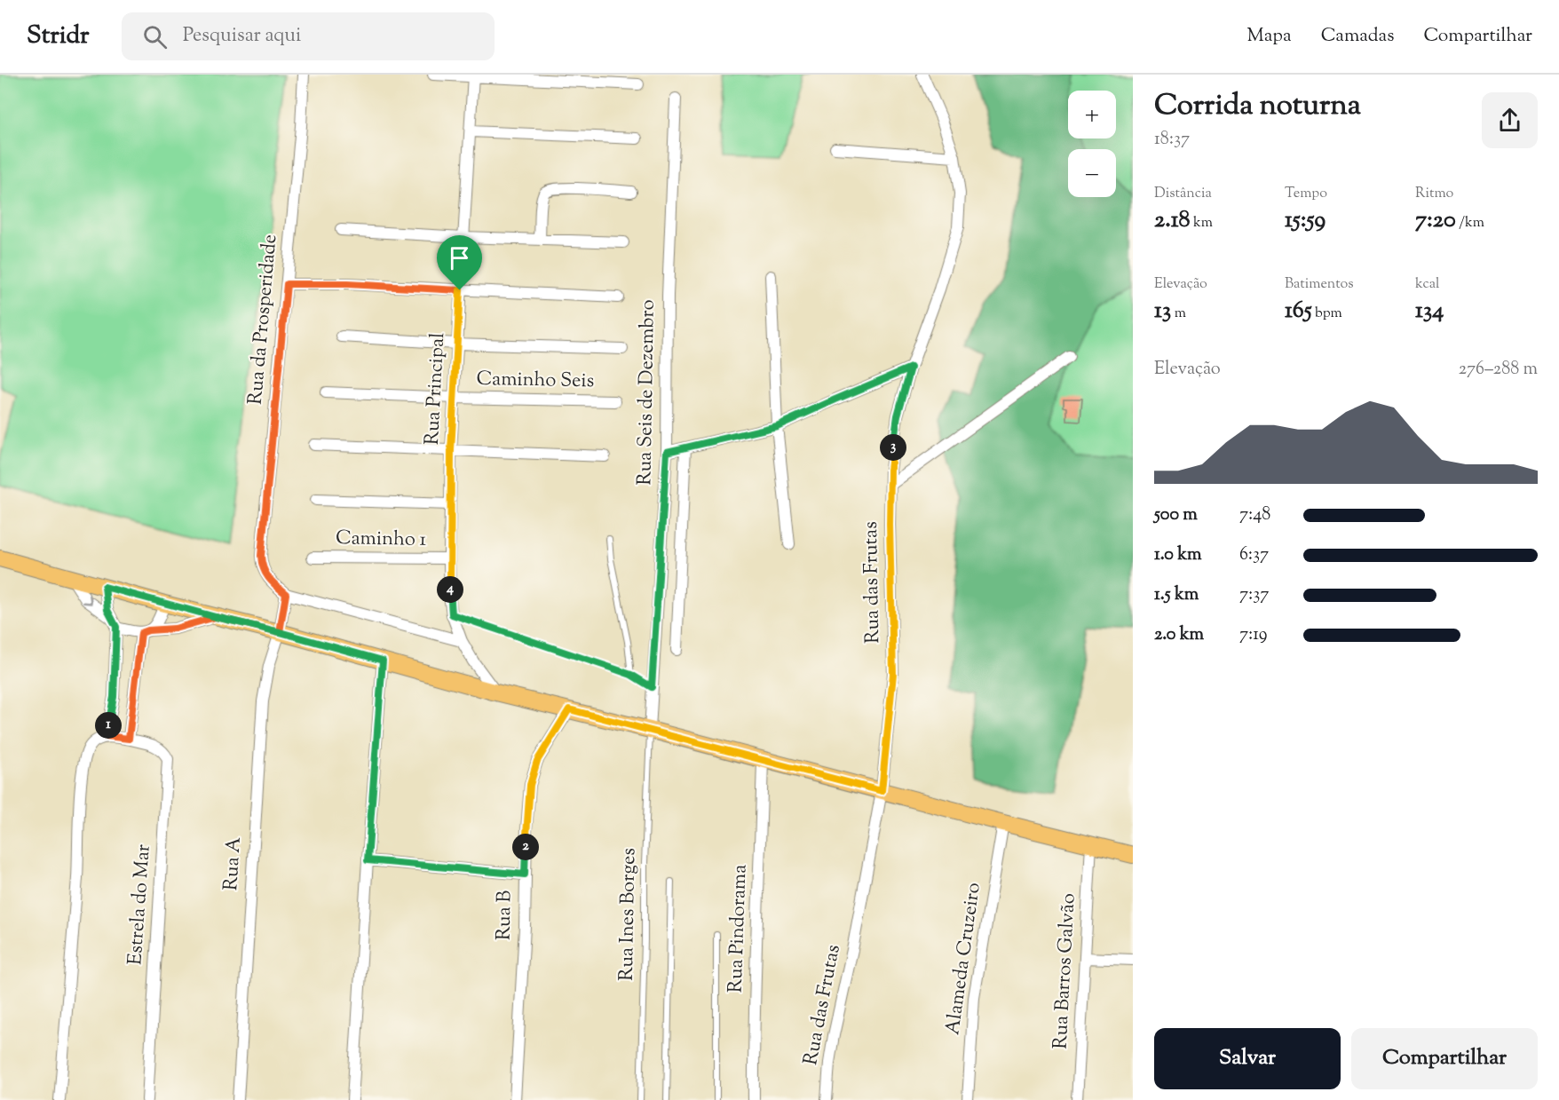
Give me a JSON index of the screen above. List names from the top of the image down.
{
  "streets": {
    "street": [
      "Rua da Prosperidade",
      "Caminho Seis",
      "Rua Principal",
      "Rua Seis de Dezembro",
      "Caminho 1",
      "Rua das Frutas",
      "Rua A",
      "Estrela do Mar",
      "Rua B",
      "Rua Pindorama",
      "Alameda Cruzeiro",
      "Rua Barros Galvão"
    ],
    "lane": ["Rua Ines Borges"]
  },
  "crossings": [
    ["Rua da Prosperidade", "Rua A"],
    ["Caminho Seis", "Rua Principal"],
    ["Rua Principal", "Caminho 1"],
    ["Rua Seis de Dezembro", "Rua Ines Borges"]
  ],
  "page": {
    "header": "Stridr",
    "search": "Pesquisar aqui",
    "nav": ["Mapa", "Camadas", "Compartilhar"],
    "heading": ["Corrida noturna", "18:37"],
    "map_buttons": ["+", "−"],
    "stats": [
      ["Distância", "2.18 km"],
      ["Tempo", "15:59"],
      ["Ritmo", "7:20 /km"],
      ["Elevação", "13 m"],
      ["Batimentos", "165 bpm"],
      ["kcal", "134"]
    ],
    "chart": ["Elevação", "276–288 m"],
    "pins": [
      "3",
      "4",
      "1",
      "2"
    ],
    "list": [
      {
        "name": "500 m",
        "note": "7:48"
      },
      {
        "name": "1.0 km",
        "note": "6:37"
      },
      {
        "name": "1.5 km",
        "note": "7:37"
      },
      {
        "name": "2.0 km",
        "note": "7:19"
      }
    ],
    "buttons": ["Salvar", "Compartilhar"]
  }
}
